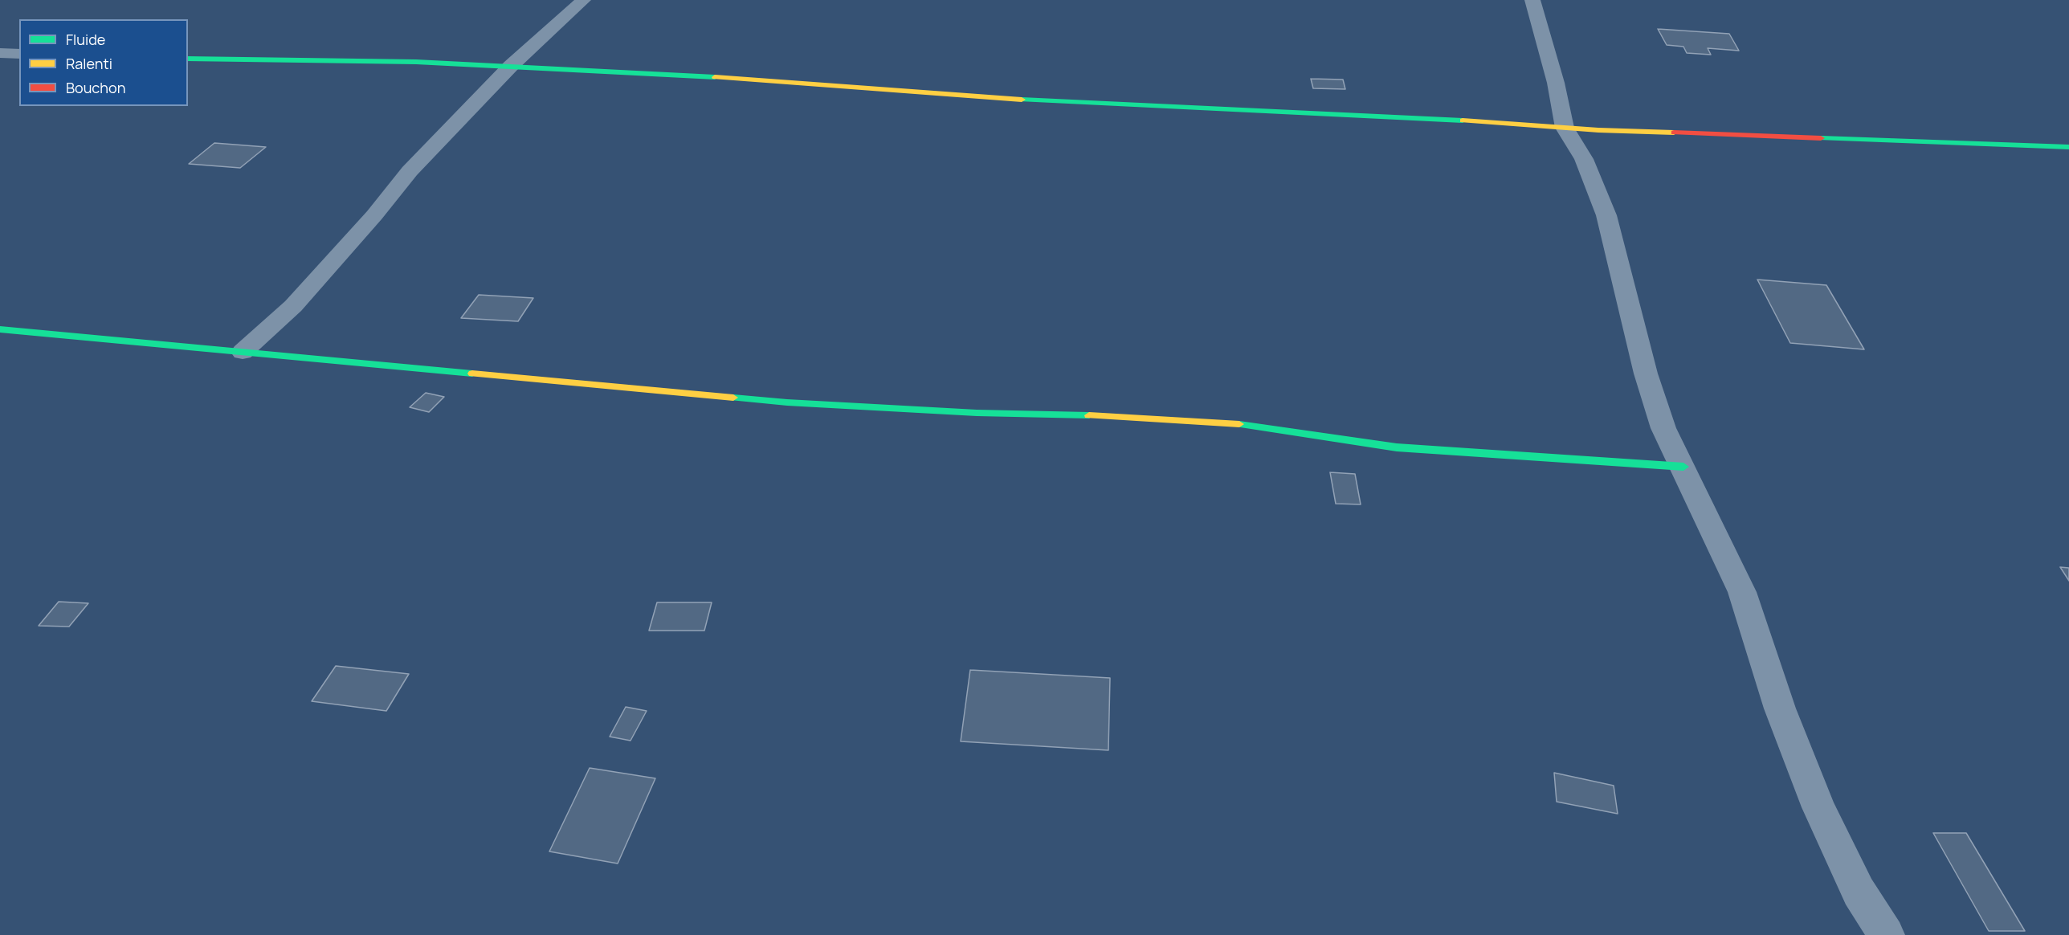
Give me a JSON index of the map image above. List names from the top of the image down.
{
  "legend": ["Fluide", "Ralenti", "Bouchon"]
}
